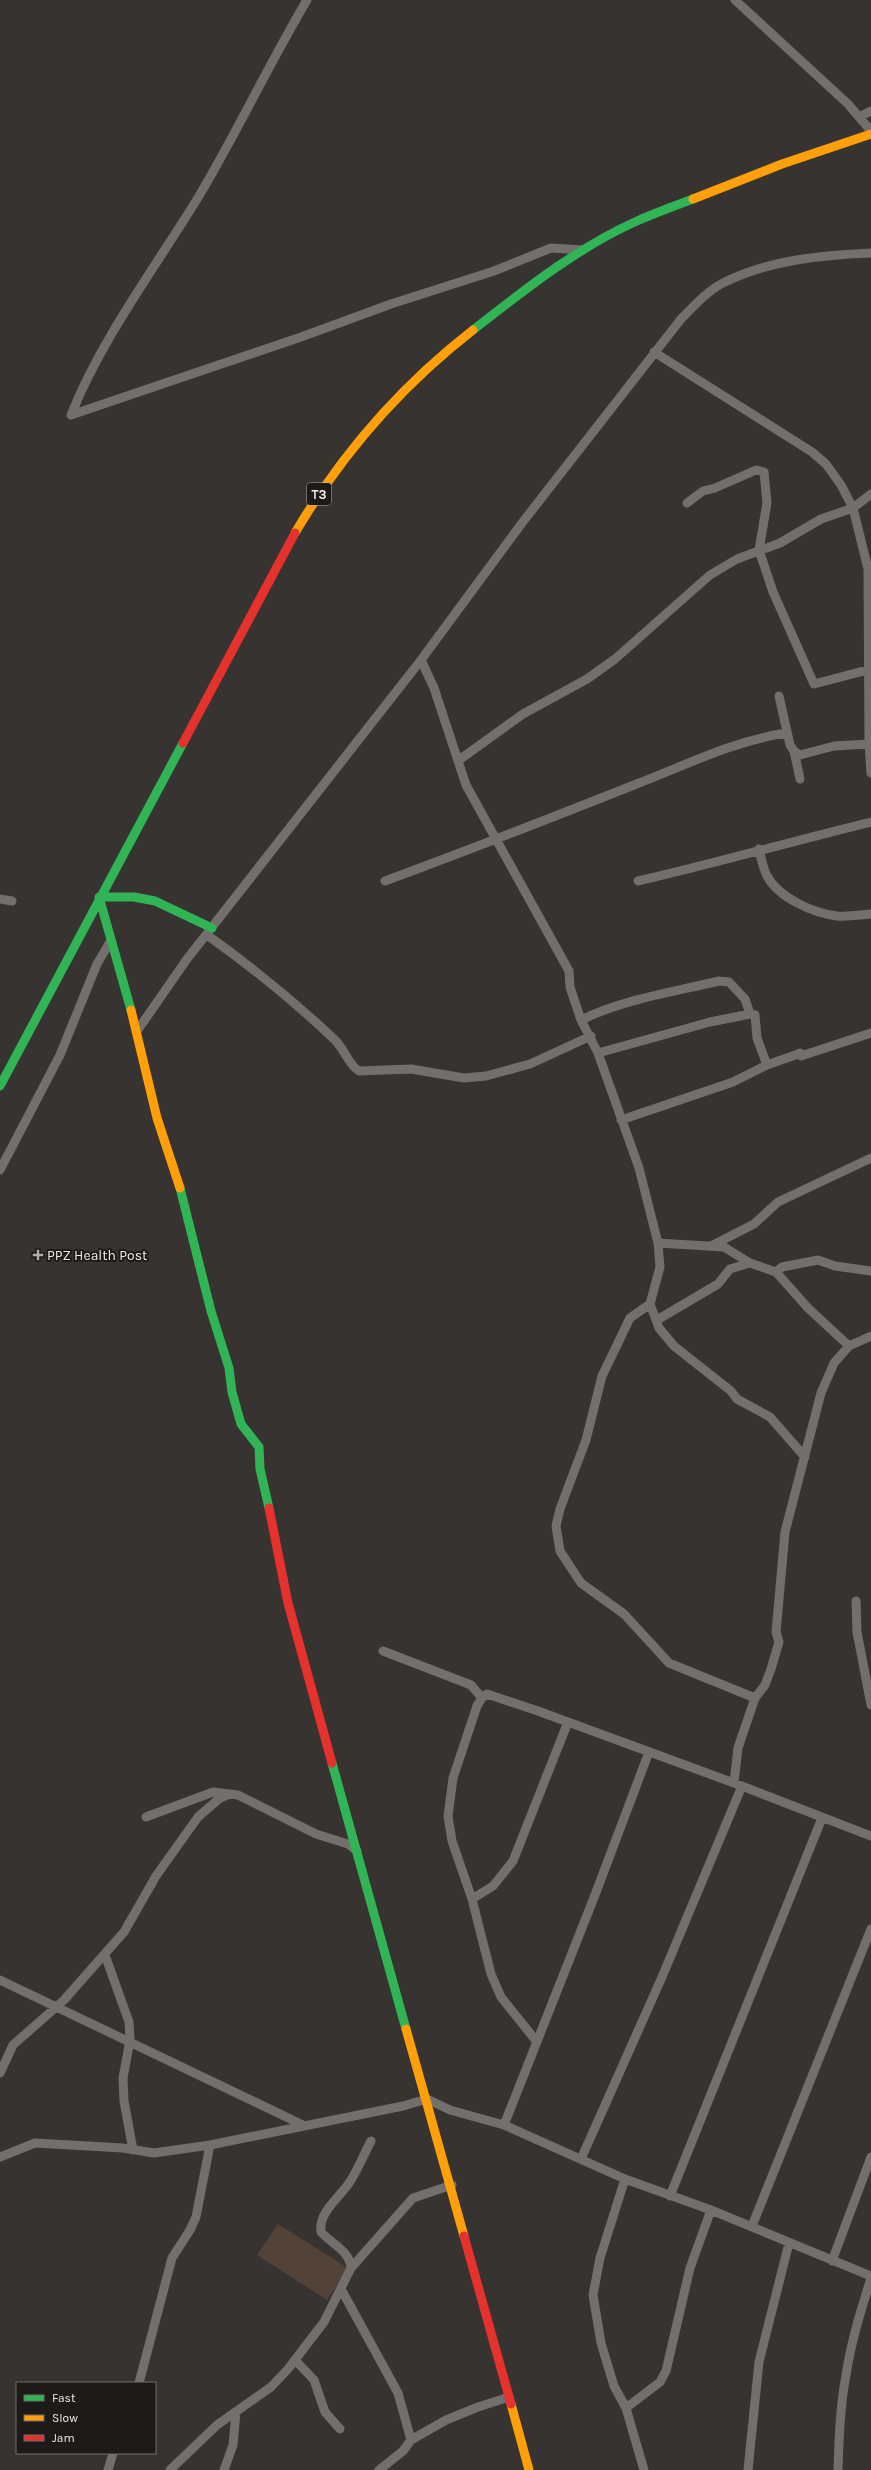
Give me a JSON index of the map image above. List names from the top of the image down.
{
  "streets": {
    "main road": ["T3"]
  },
  "places": {
    "health": ["PPZ Health Post"]
  },
  "legend": ["Fast", "Slow", "Jam"]
}
